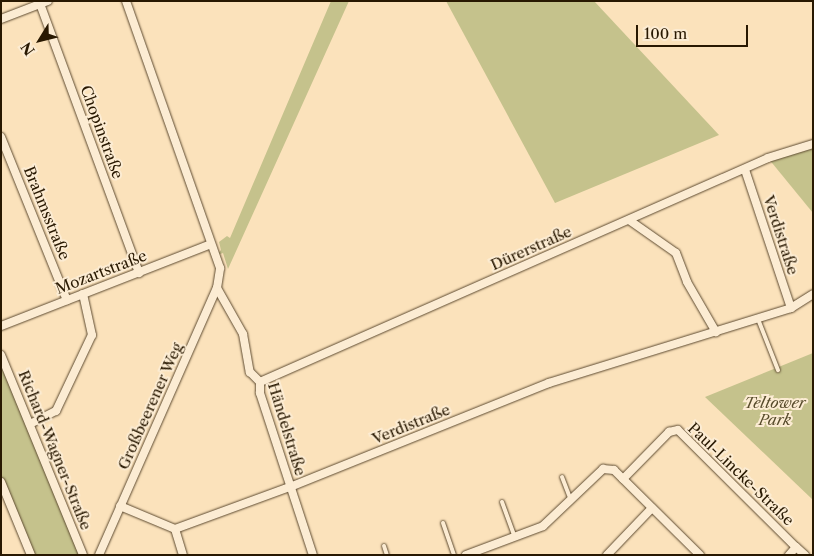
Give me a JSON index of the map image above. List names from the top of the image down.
{
  "streets": {
    "street": [
      "Chopinstraße",
      "Brahmsstraße",
      "Verdistraße",
      "Dürerstraße",
      "Mozartstraße",
      "Großbeerener Weg",
      "Händelstraße",
      "Richard-Wagner-Straße",
      "Paul-Lincke-Straße"
    ]
  },
  "crossings": [
    ["Chopinstraße", "Mozartstraße"],
    ["Brahmsstraße", "Mozartstraße"],
    ["Verdistraße", "Dürerstraße"],
    ["Verdistraße", "Händelstraße"],
    ["Dürerstraße", "Händelstraße"],
    ["Mozartstraße", "Großbeerener Weg"],
    ["Großbeerener Weg", "Händelstraße"]
  ],
  "parks": ["Teltower Park"],
  "scale_bar": "100 m",
  "north": "bottom left"
}
